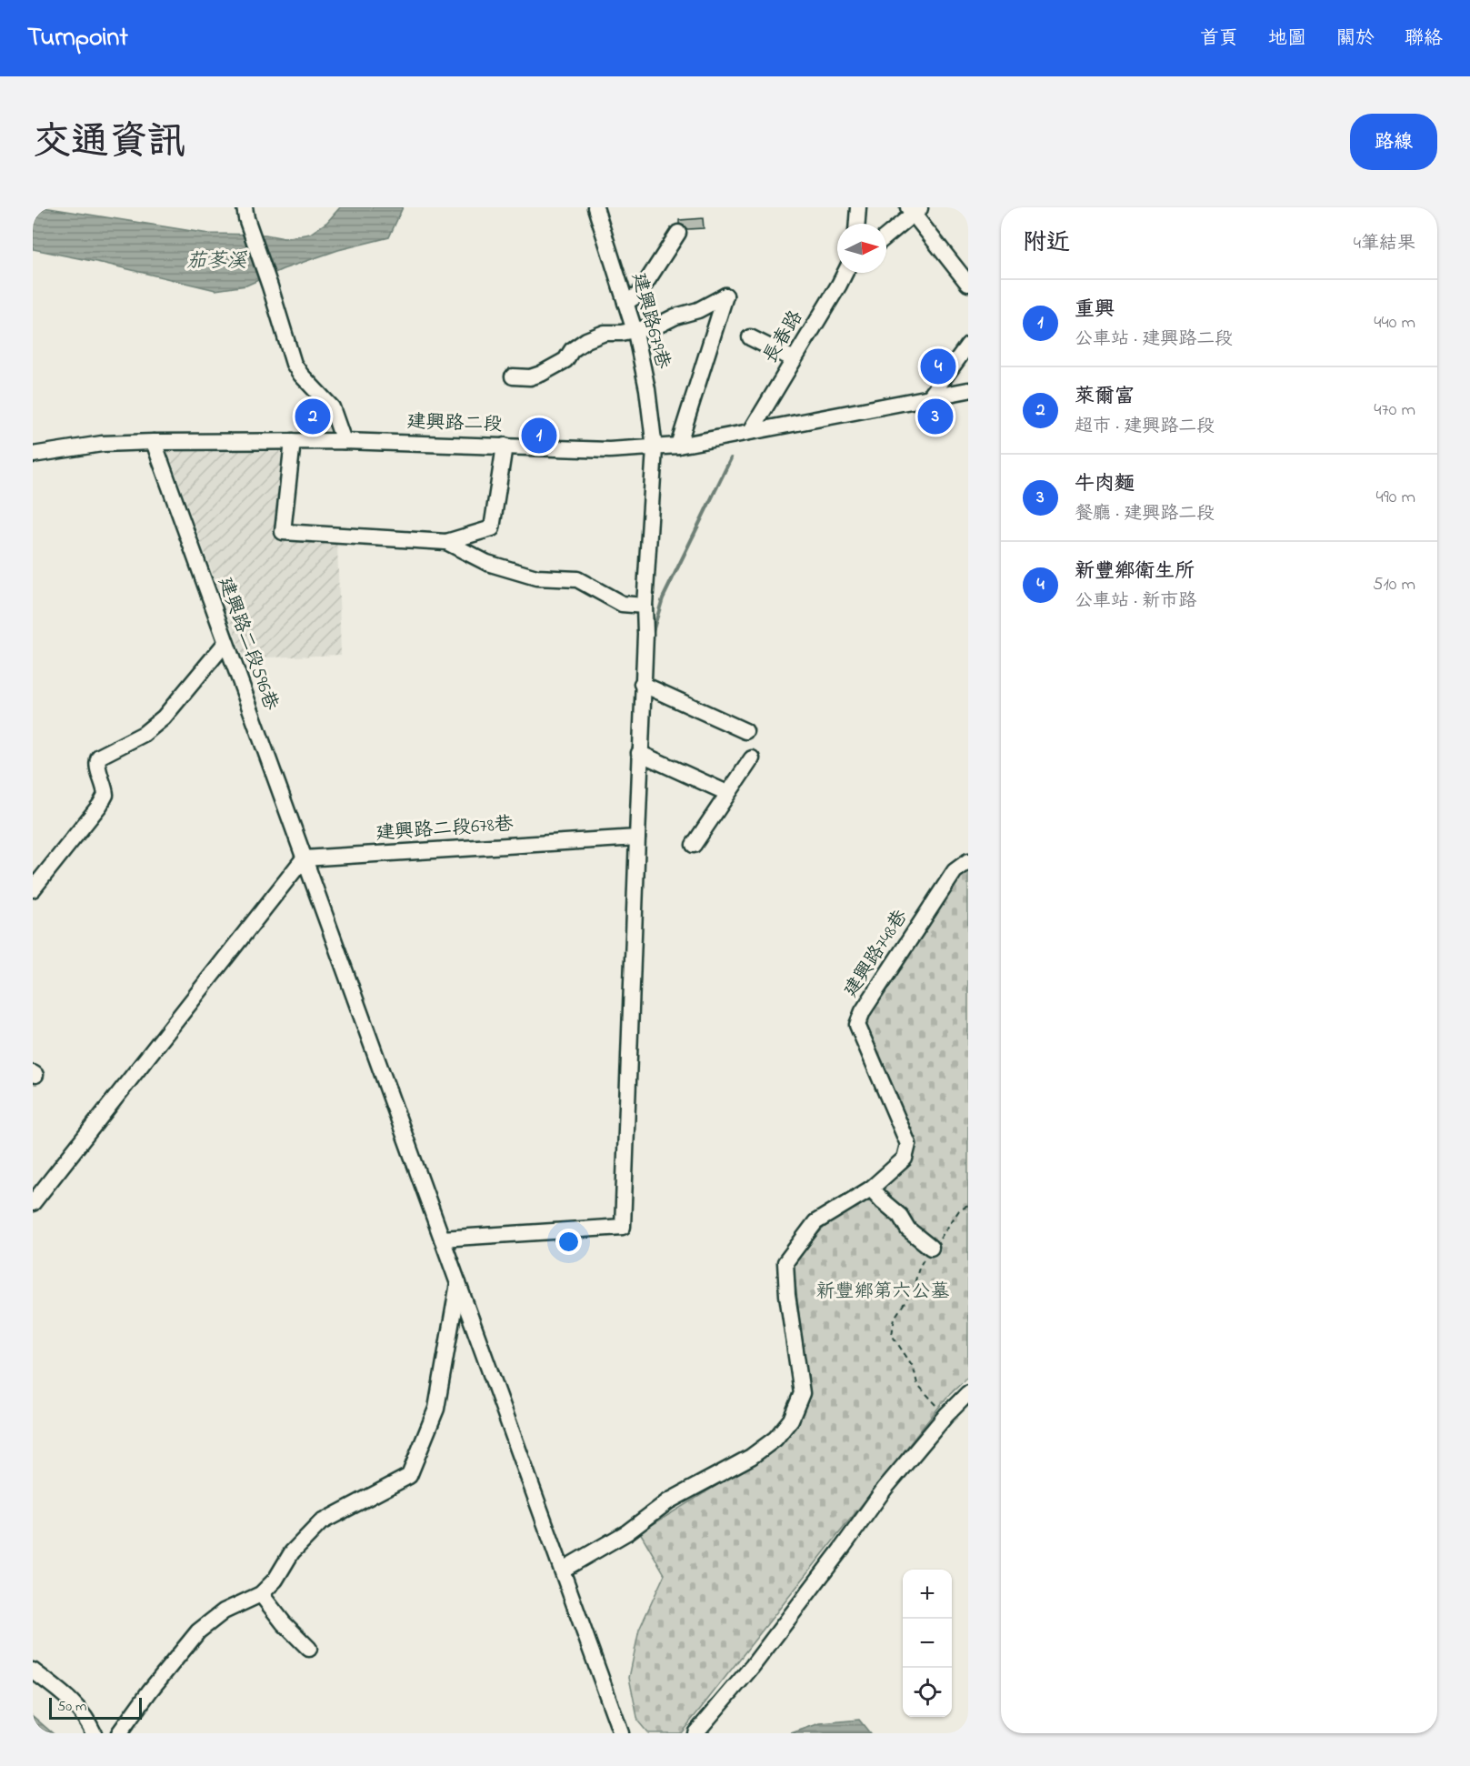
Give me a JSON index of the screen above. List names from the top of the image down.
{
  "streets": {
    "street": [
      "建興路679巷",
      "長春路",
      "建興路二段",
      "建興路二段596巷",
      "建興路二段678巷",
      "建興路748巷"
    ]
  },
  "crossings": [
    ["建興路679巷", "建興路二段"],
    ["長春路", "建興路二段"],
    ["建興路二段", "建興路二段596巷"],
    ["建興路二段596巷", "建興路二段678巷"]
  ],
  "water": ["茄苳溪"],
  "parks": ["新豐鄉第六公墓"],
  "scale_bar": "50 m",
  "north": "right",
  "page": {
    "header": "Turnpoint",
    "nav": [
      "首頁",
      "地圖",
      "關於",
      "聯絡"
    ],
    "title": "交通資訊",
    "buttons": "路線",
    "heading": ["附近", "4筆結果"],
    "list": [
      {
        "mark": "1",
        "name": "重興",
        "note": "公車站 · 建興路二段",
        "value": "440 m"
      },
      {
        "mark": "2",
        "name": "萊爾富",
        "note": "超市 · 建興路二段",
        "value": "470 m"
      },
      {
        "mark": "3",
        "name": "牛肉麵",
        "note": "餐廳 · 建興路二段",
        "value": "490 m"
      },
      {
        "mark": "4",
        "name": "新豐鄉衛生所",
        "note": "公車站 · 新市路",
        "value": "510 m"
      }
    ],
    "pins": [
      "4",
      "2",
      "3",
      "1"
    ],
    "map_buttons": ["+", "−"],
    "scale": "50 m"
  }
}
